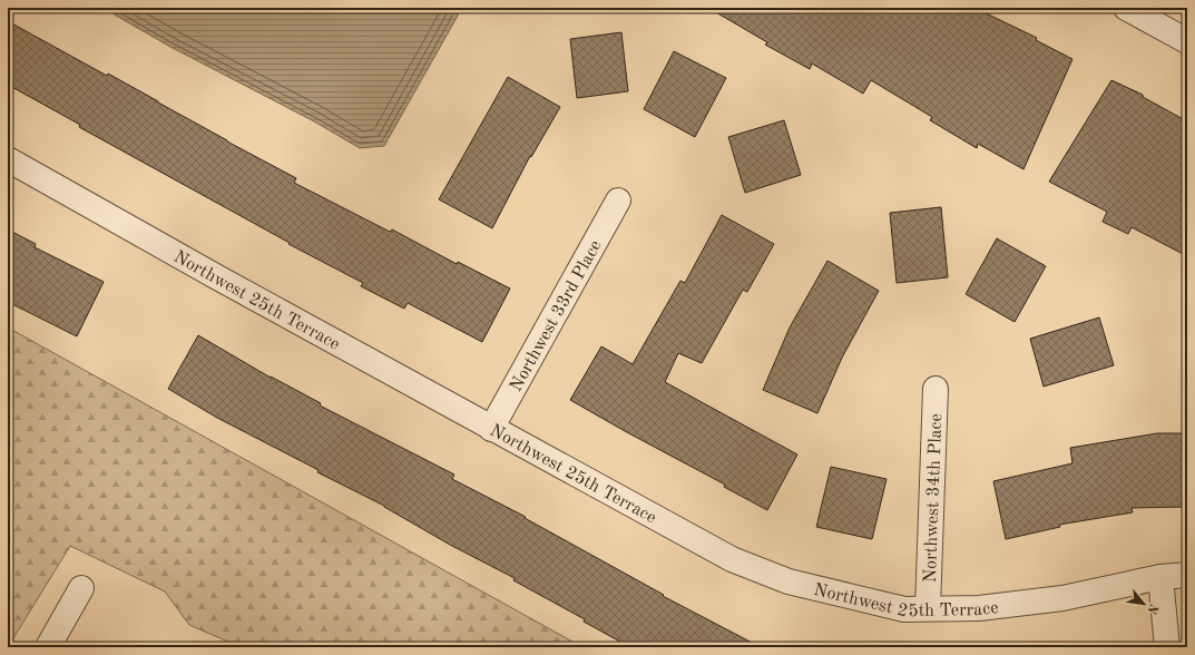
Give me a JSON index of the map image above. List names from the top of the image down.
{
  "streets": {
    "street": ["Northwest 25th Terrace", "Northwest 33rd Place", "Northwest 34th Place"]
  },
  "crossings": [
    ["Northwest 25th Terrace", "Northwest 33rd Place"],
    ["Northwest 25th Terrace", "Northwest 34th Place"]
  ],
  "north": "bottom right"
}
